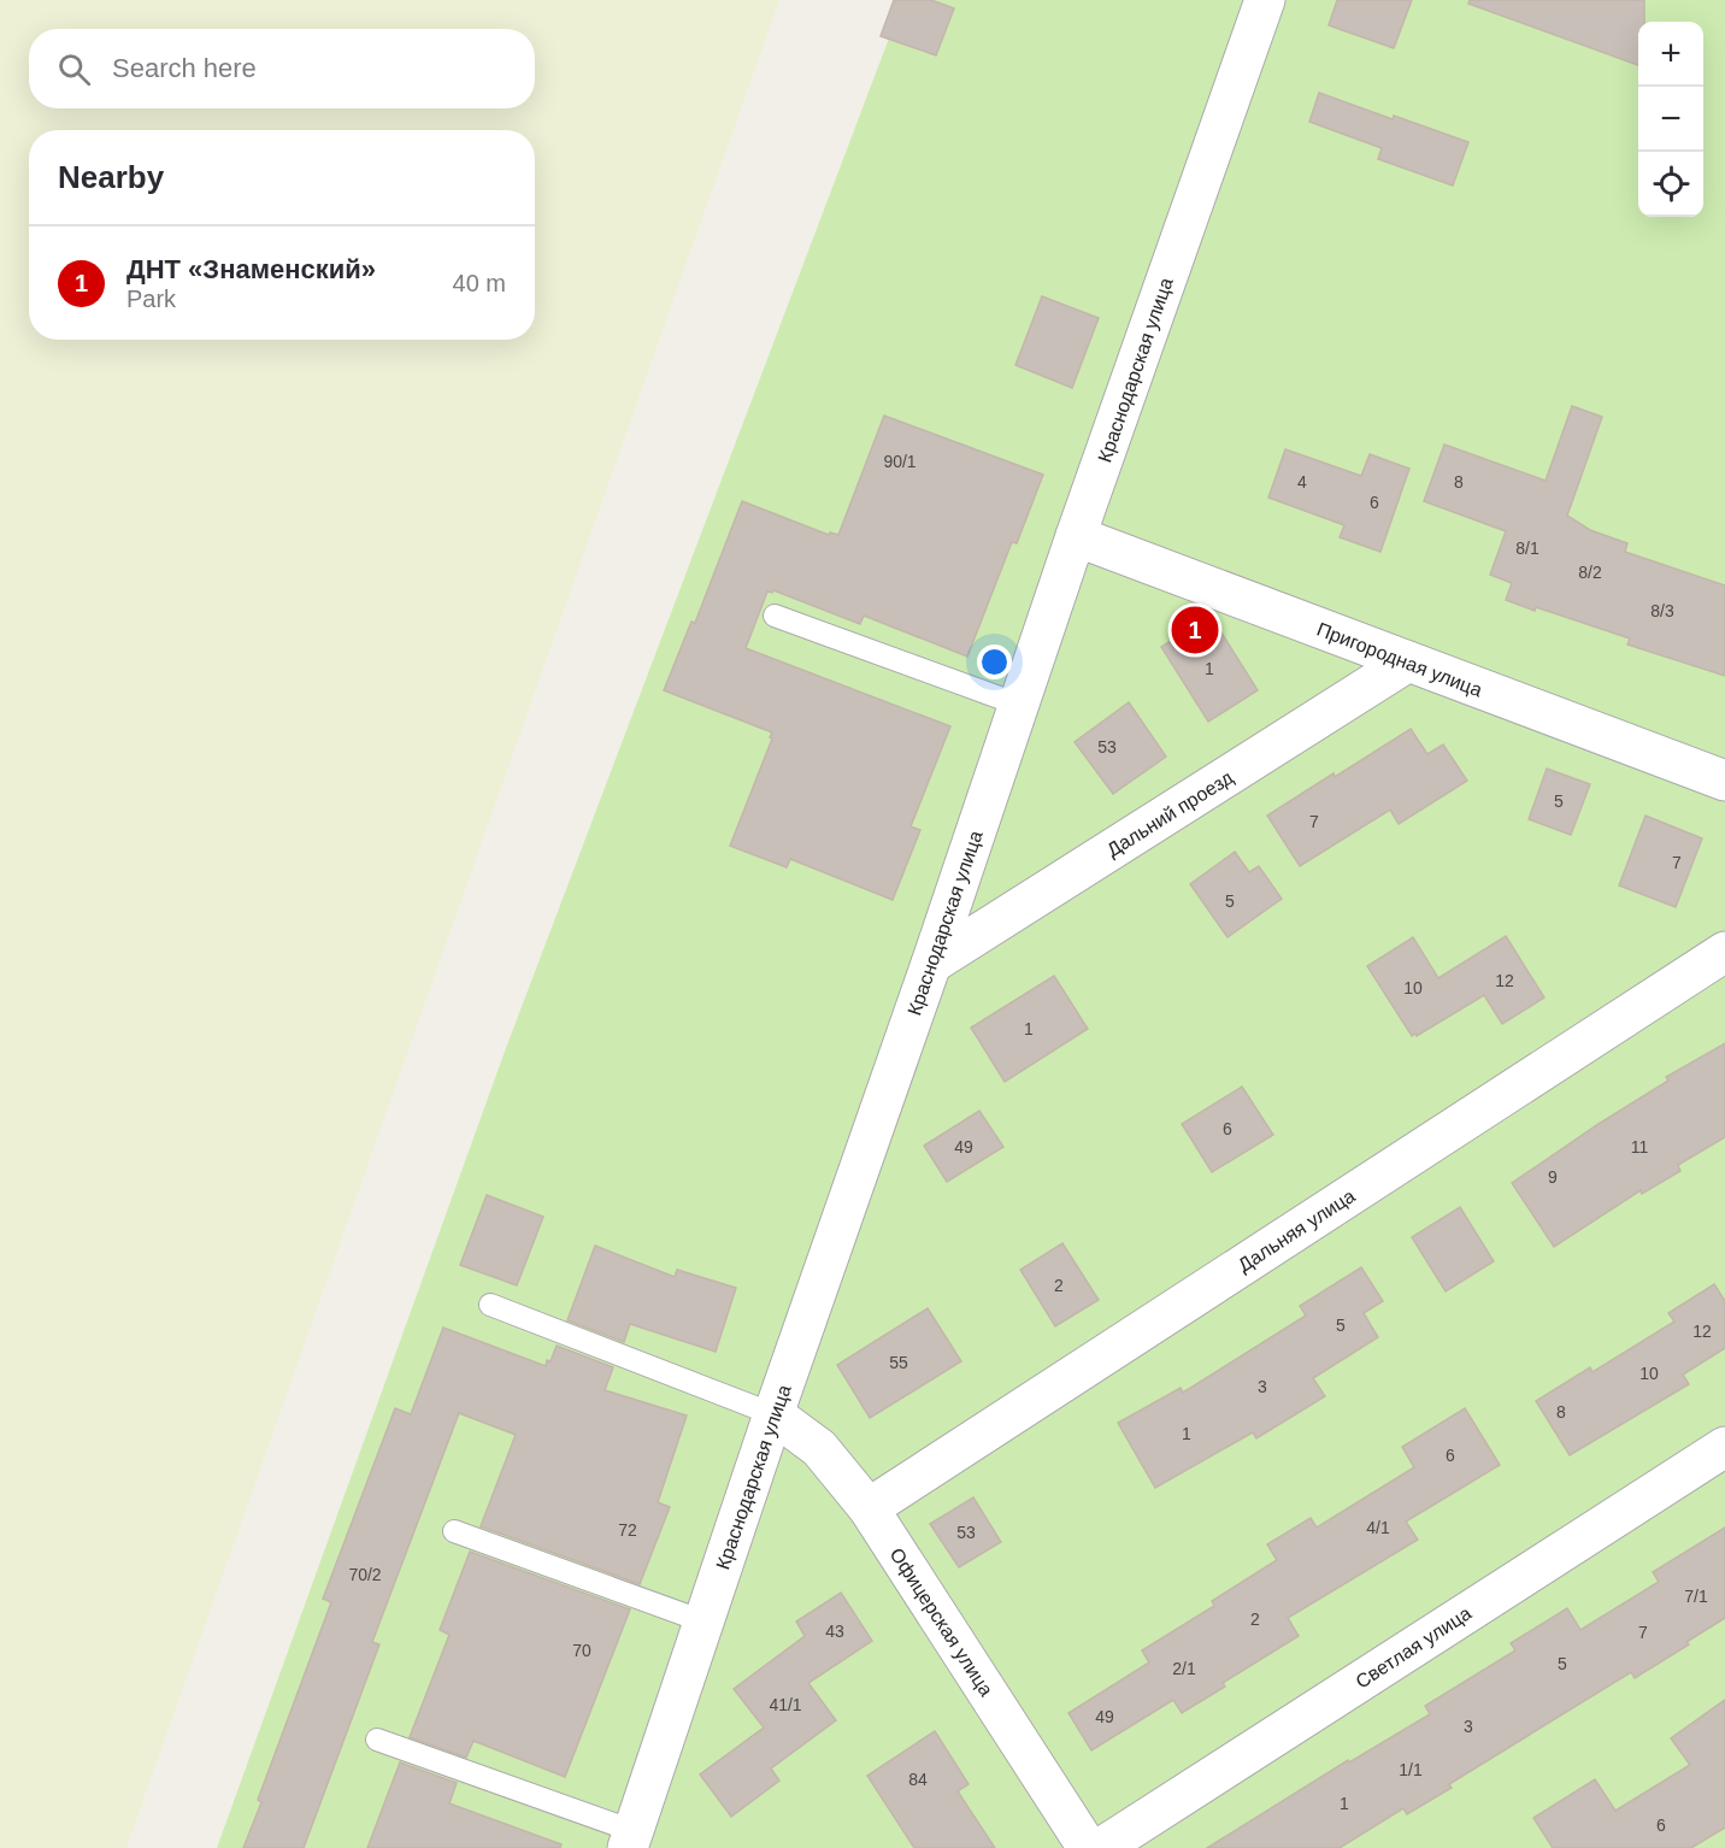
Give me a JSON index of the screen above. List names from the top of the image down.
{
  "streets": {
    "street": [
      "Краснодарская улица",
      "Пригородная улица",
      "Дальний проезд",
      "Дальняя улица",
      "Офицерская улица",
      "Светлая улица"
    ]
  },
  "crossings": [
    ["Краснодарская улица", "Пригородная улица"],
    ["Краснодарская улица", "Дальний проезд"],
    ["Краснодарская улица", "Офицерская улица"],
    ["Пригородная улица", "Дальний проезд"],
    ["Дальняя улица", "Офицерская улица"]
  ],
  "house_numbers": [
    "90/1",
    "4",
    "8",
    "6",
    "8/1",
    "8/2",
    "8/3",
    "1",
    "53",
    "5",
    "7",
    "7",
    "5",
    "12",
    "10",
    "1",
    "6",
    "49",
    "11",
    "9",
    "2",
    "5",
    "12",
    "55",
    "10",
    "3",
    "8",
    "1",
    "6",
    "4/1",
    "72",
    "53",
    "70/2",
    "7/1",
    "2",
    "43",
    "7",
    "70",
    "5",
    "2/1",
    "41/1",
    "49",
    "3",
    "1/1",
    "84",
    "1",
    "6"
  ],
  "page": {
    "map_buttons": ["+", "−"],
    "search": "Search here",
    "heading": "Nearby",
    "list": [
      {
        "mark": "1",
        "name": "ДНТ «Знаменский»",
        "note": "Park",
        "value": "40 m"
      }
    ],
    "pins": "1"
  }
}
